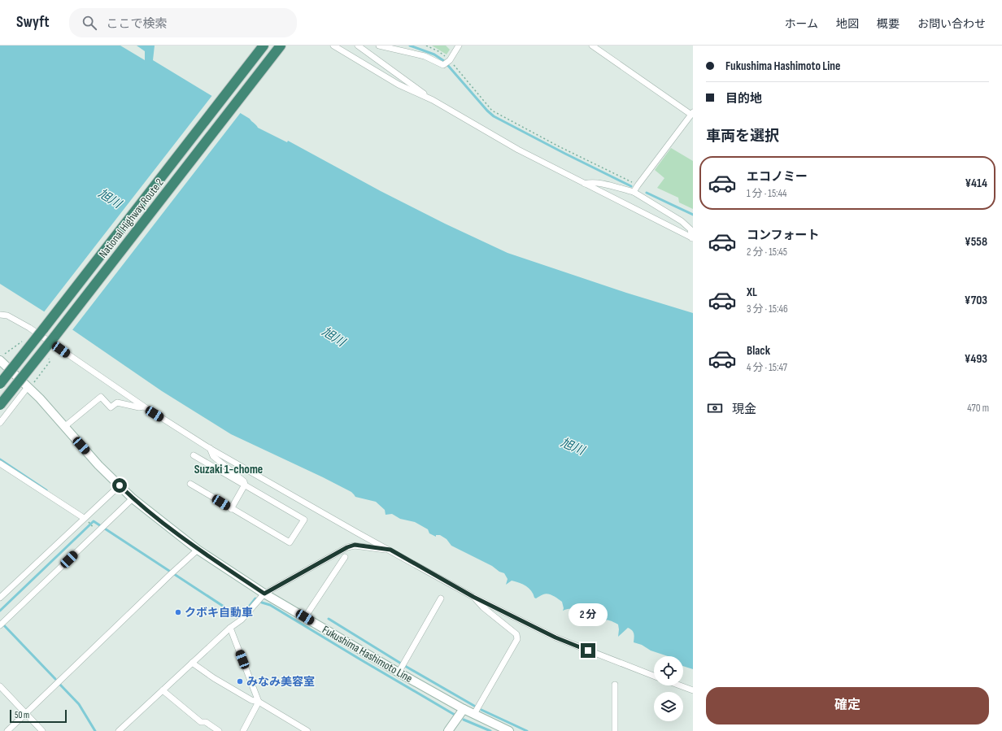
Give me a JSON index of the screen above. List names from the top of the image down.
{
  "streets": {
    "highway": ["National Highway Route 2"],
    "main road": ["Fukushima Hashimoto Line"]
  },
  "districts": ["Suzaki 1-chome"],
  "water": ["旭川"],
  "places": ["クボキ自動車", "みなみ美容室"],
  "scale_bar": "50 m",
  "page": {
    "header": "Swyft",
    "search": "ここで検索",
    "nav": [
      "ホーム",
      "地図",
      "概要",
      "お問い合わせ"
    ],
    "banner": ["Fukushima Hashimoto Line", "目的地"],
    "heading": "車両を選択",
    "list": [
      {
        "name": "エコノミー",
        "note": "1 分 · 15:44",
        "value": "¥414"
      },
      {
        "name": "コンフォート",
        "note": "2 分 · 15:45",
        "value": "¥558"
      },
      {
        "name": "XL",
        "note": "3 分 · 15:46",
        "value": "¥703"
      },
      {
        "name": "Black",
        "note": "4 分 · 15:47",
        "value": "¥493"
      }
    ],
    "pay": ["現金", "470 m"],
    "bubble": "2 分",
    "buttons": "確定",
    "scale": "50 m"
  }
}
